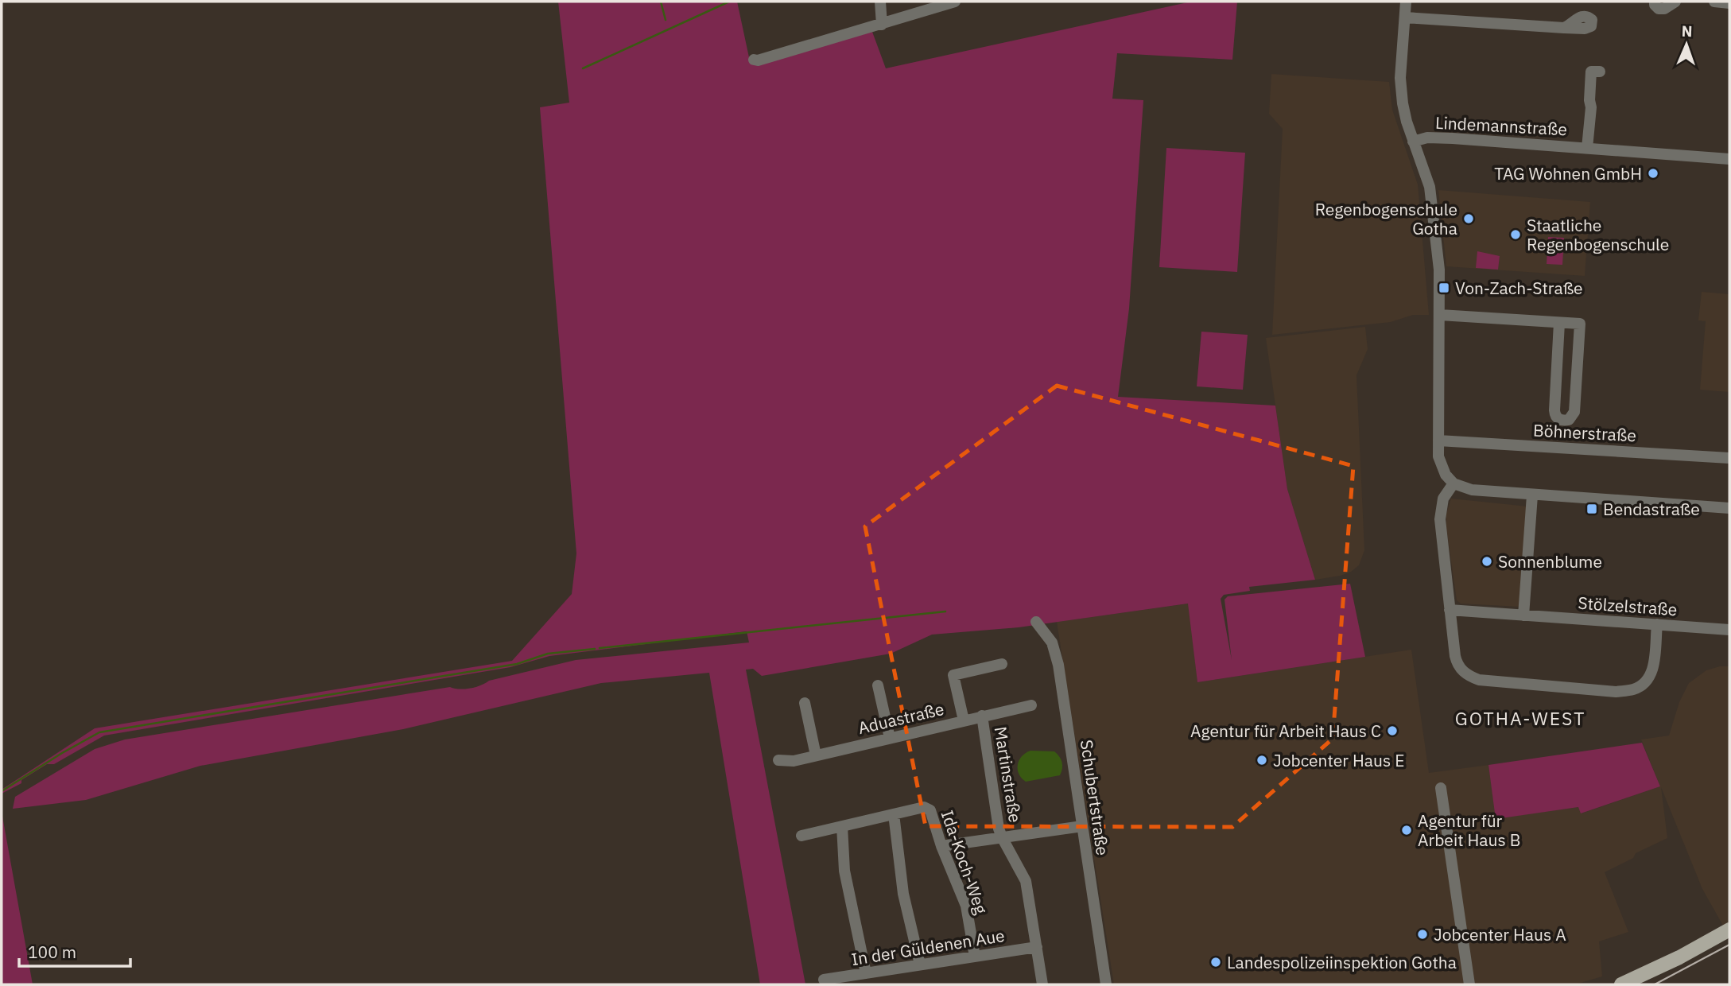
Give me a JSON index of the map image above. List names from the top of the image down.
{
  "streets": {
    "street": [
      "Lindemannstraße",
      "Böhnerstraße",
      "Stölzelstraße",
      "Aduastraße",
      "Martinstraße",
      "Schubertstraße",
      "Ida-Koch-Weg",
      "In der Güldenen Aue"
    ]
  },
  "crossings": [
    ["Aduastraße", "Martinstraße"],
    ["Martinstraße", "In der Güldenen Aue"],
    ["Ida-Koch-Weg", "In der Güldenen Aue"]
  ],
  "districts": ["GOTHA-WEST"],
  "places": {
    "other": [
      "TAG Wohnen GmbH",
      "Regenbogenschule Gotha",
      "Staatliche Regenbogenschule",
      "Sonnenblume",
      "Agentur für Arbeit Haus C",
      "Jobcenter Haus E",
      "Agentur für Arbeit Haus B",
      "Jobcenter Haus A",
      "Landespolizeiinspektion Gotha"
    ],
    "transit": ["Von-Zach-Straße", "Bendastraße"]
  },
  "scale_bar": "100 m",
  "north": "top"
}
